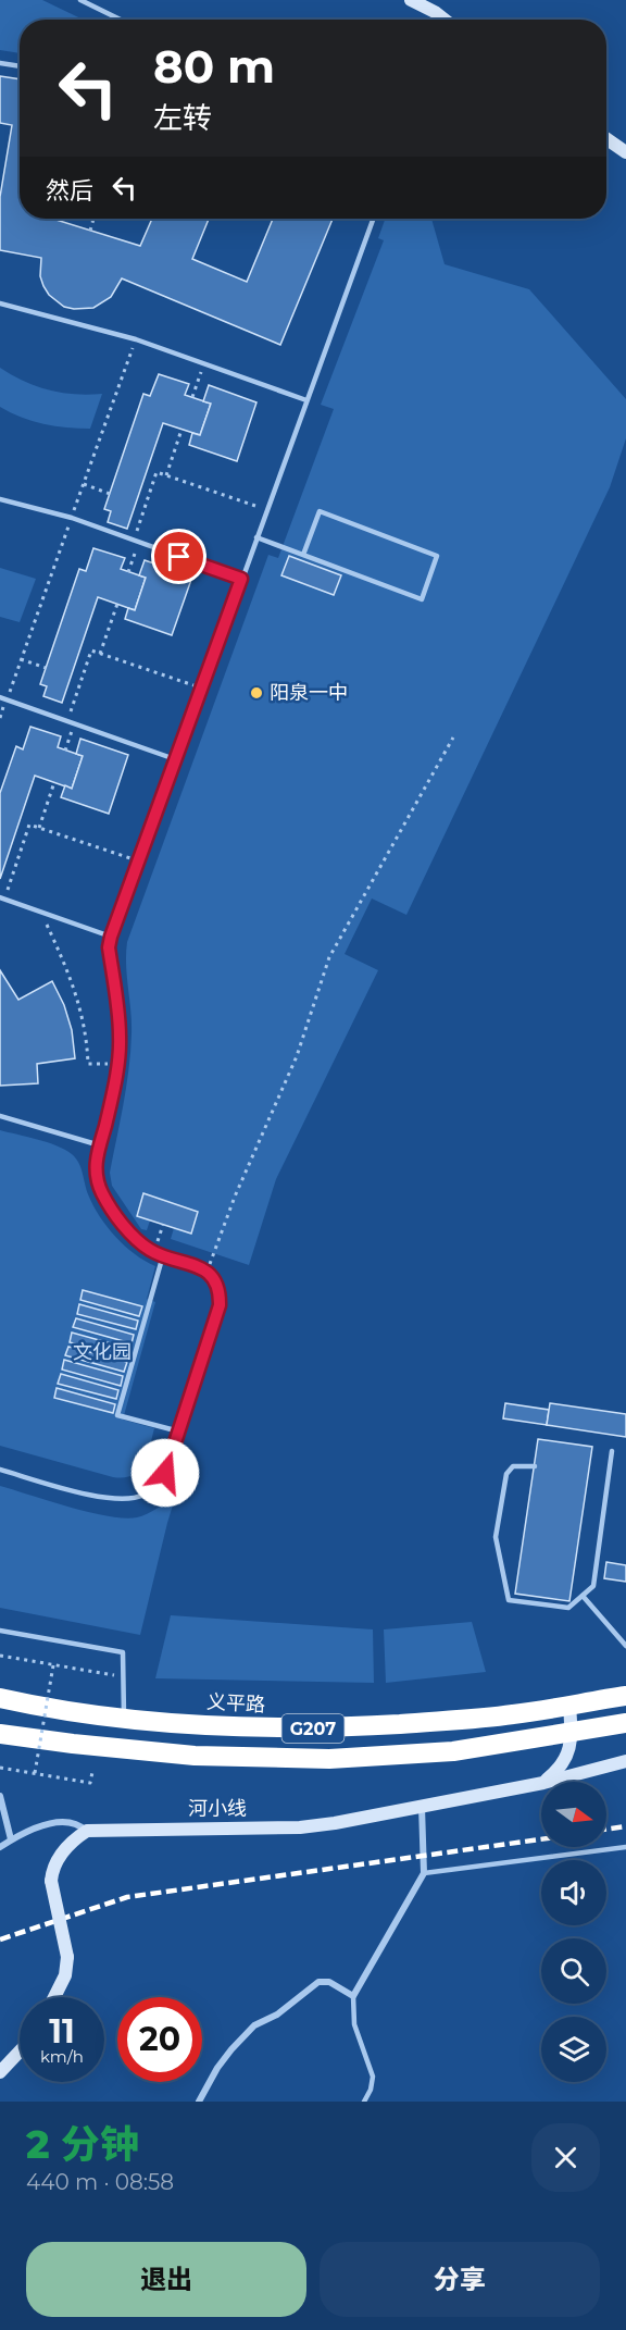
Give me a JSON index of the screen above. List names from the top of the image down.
{
  "streets": {
    "highway": ["义平路", "G207"],
    "street": ["河小线"]
  },
  "parks": ["文化园"],
  "places": ["阳泉一中"],
  "north": "right",
  "page": {
    "turn": ["80 m", "左转"],
    "then": "然后",
    "speed": "11 km/h",
    "limit": "20",
    "heading": ["2 分钟", "440 m · 08:58"],
    "buttons": ["退出", "分享"]
  }
}
